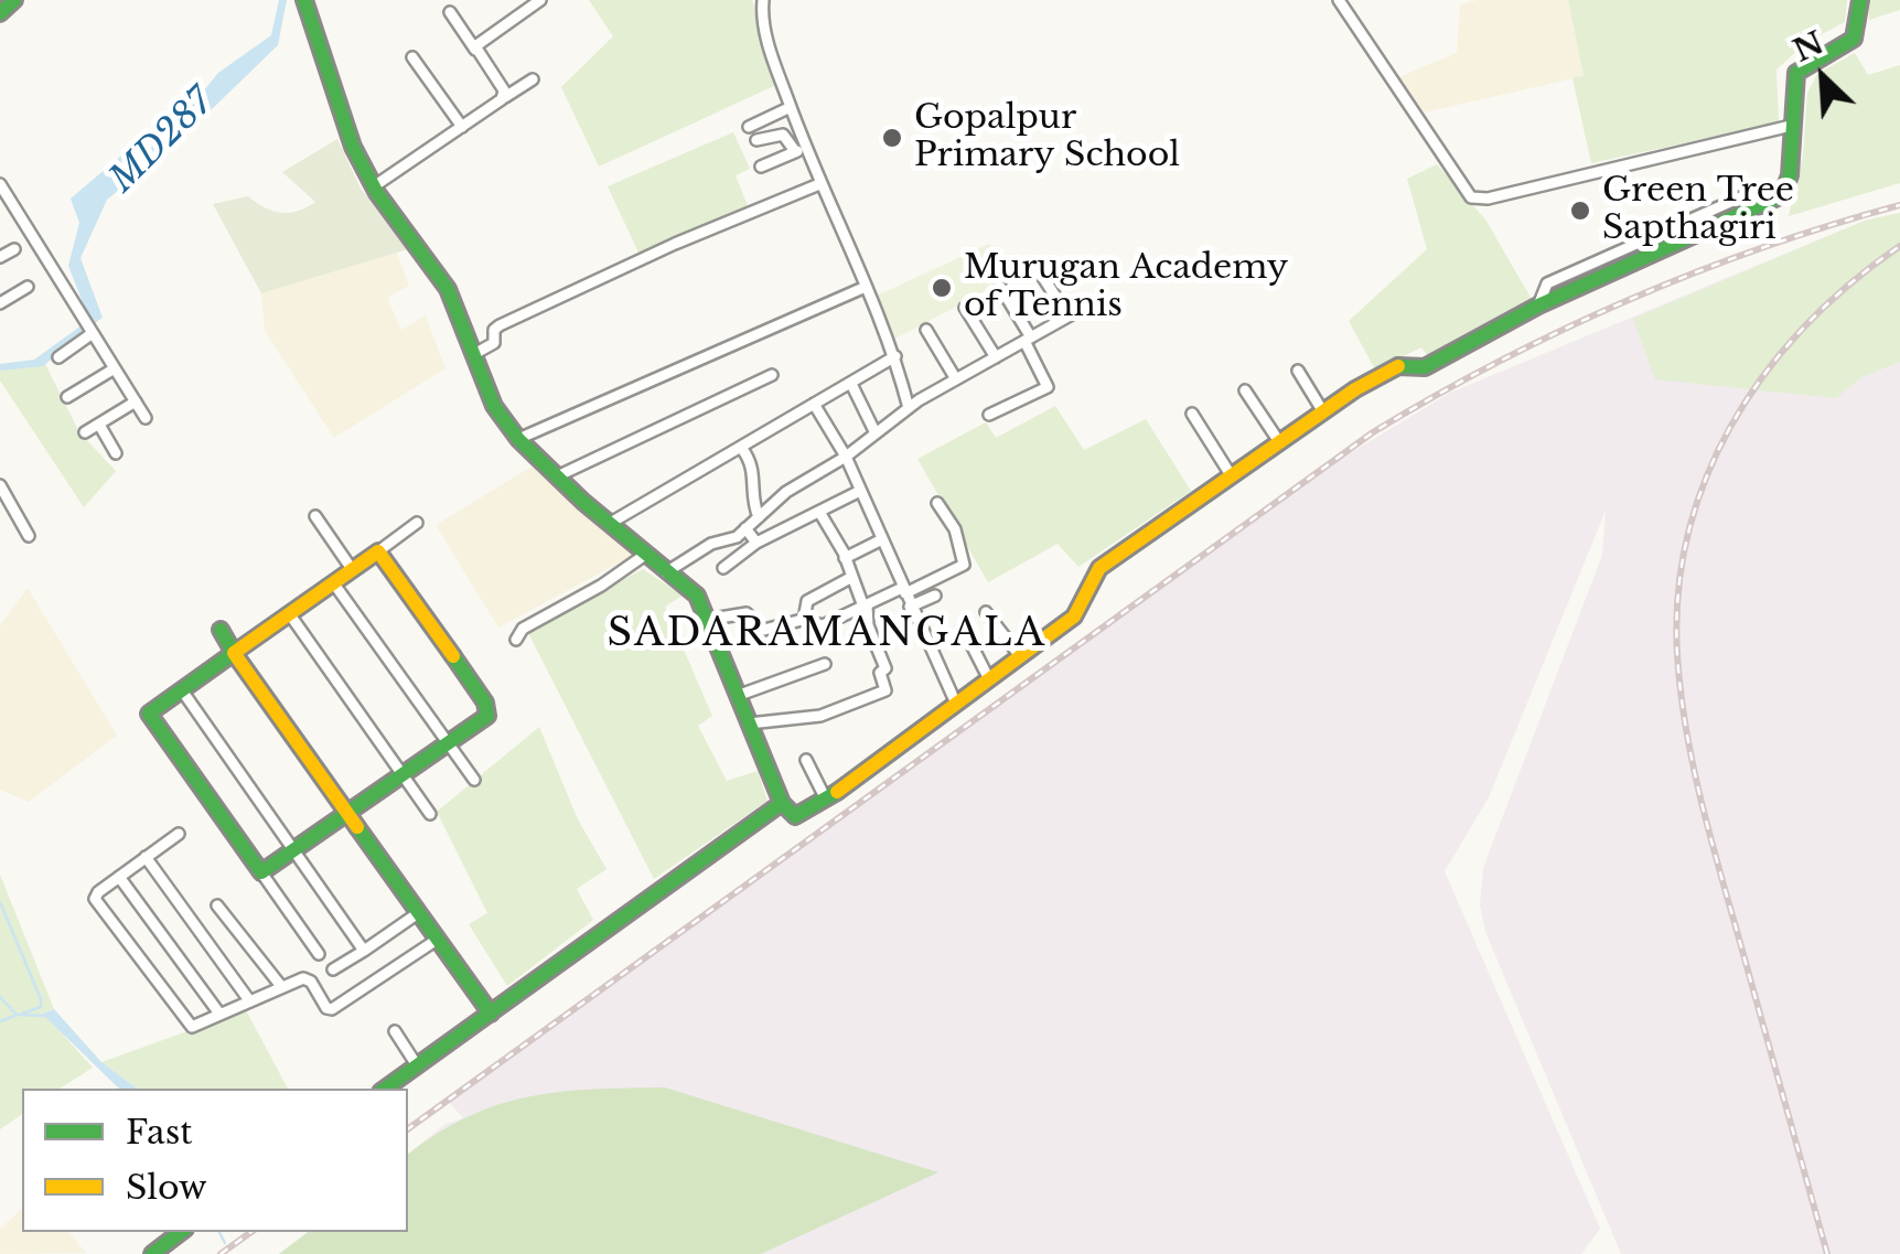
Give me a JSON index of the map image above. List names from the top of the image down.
{
  "districts": ["SADARAMANGALA"],
  "water": ["MD287"],
  "places": ["Gopalpur Primary School", "Green Tree Sapthagiri", "Murugan Academy of Tennis"],
  "legend": ["Fast", "Slow"],
  "north": "top left"
}
